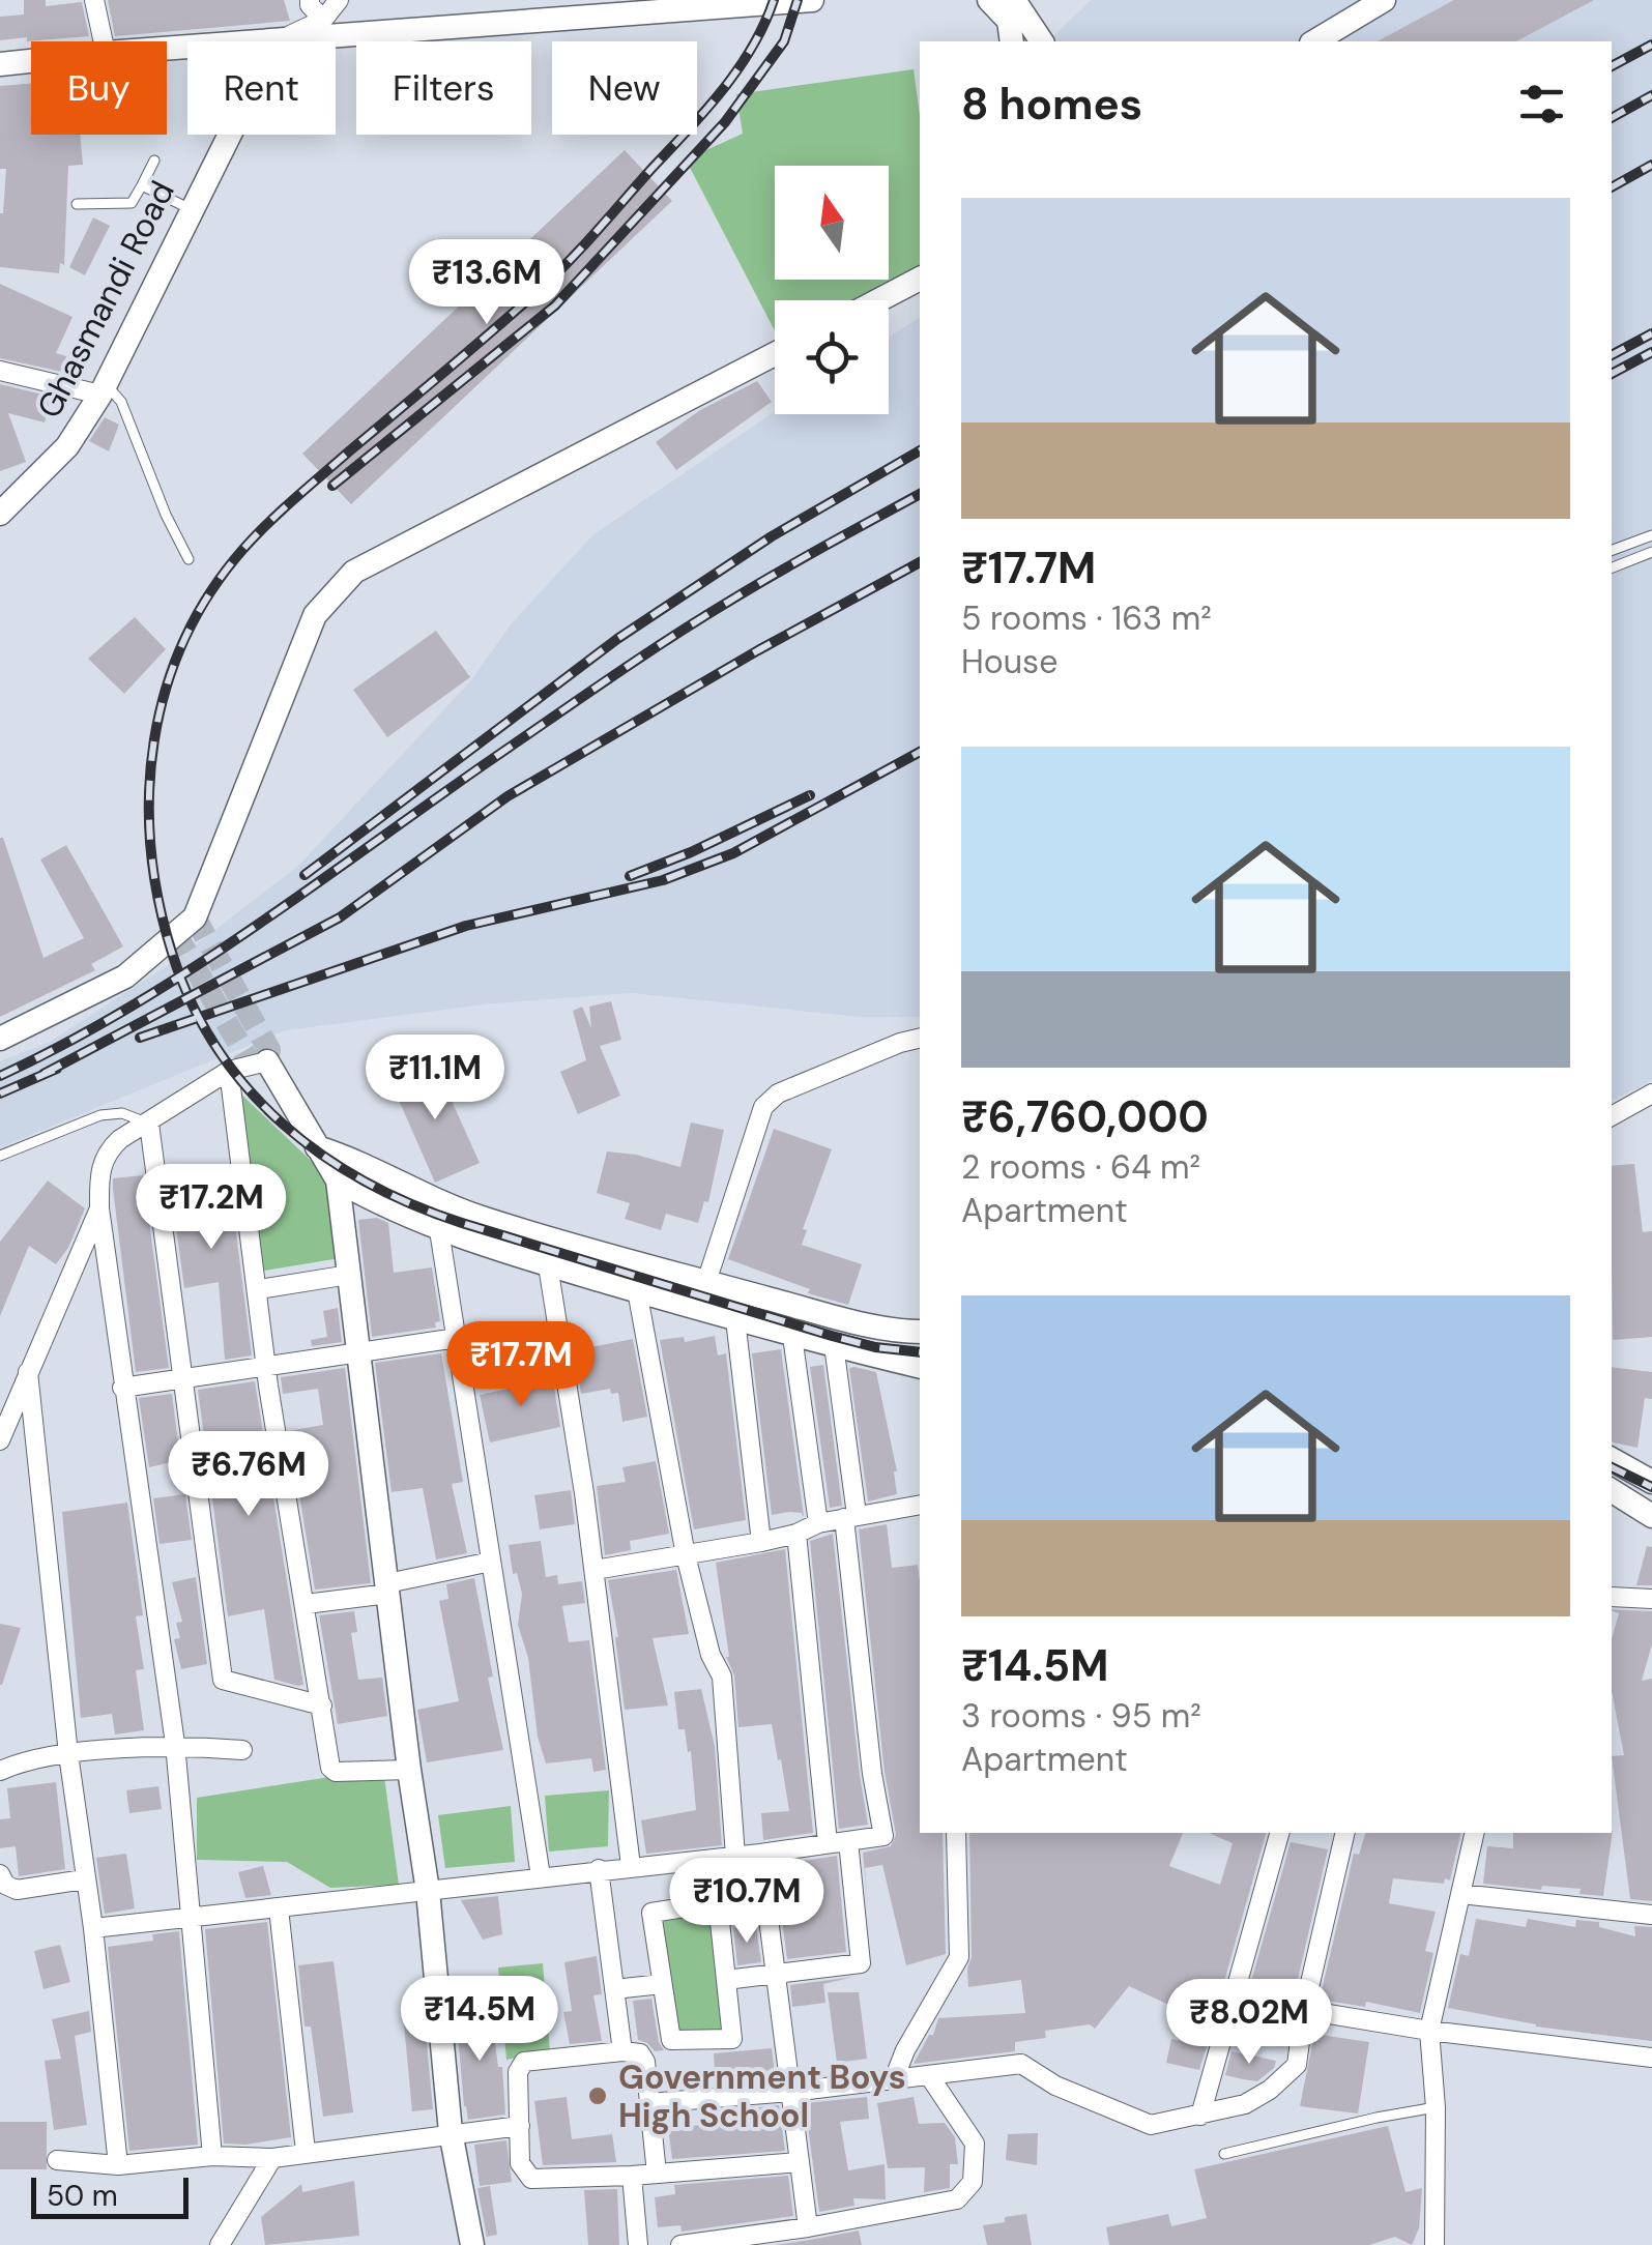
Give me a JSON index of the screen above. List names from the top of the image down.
{
  "streets": {
    "street": ["Ghasmandi Road"]
  },
  "places": ["Government Boys High School"],
  "scale_bar": "50 m",
  "north": "top",
  "page": {
    "chip": [
      "Buy",
      "Rent",
      "Filters",
      "New"
    ],
    "heading": "8 homes",
    "list": [
      {
        "name": "₹17.7M",
        "note": "5 rooms · 163 m² · House"
      },
      {
        "name": "₹6,760,000",
        "note": "2 rooms · 64 m² · Apartment"
      },
      {
        "name": "₹14.5M",
        "note": "3 rooms · 95 m² · Apartment"
      }
    ],
    "price": [
      "₹13.6M",
      "₹11.1M",
      "₹17.2M",
      "₹17.7M",
      "₹6.76M",
      "₹10.7M",
      "₹14.5M",
      "₹8.02M"
    ],
    "scale": "50 m"
  }
}
